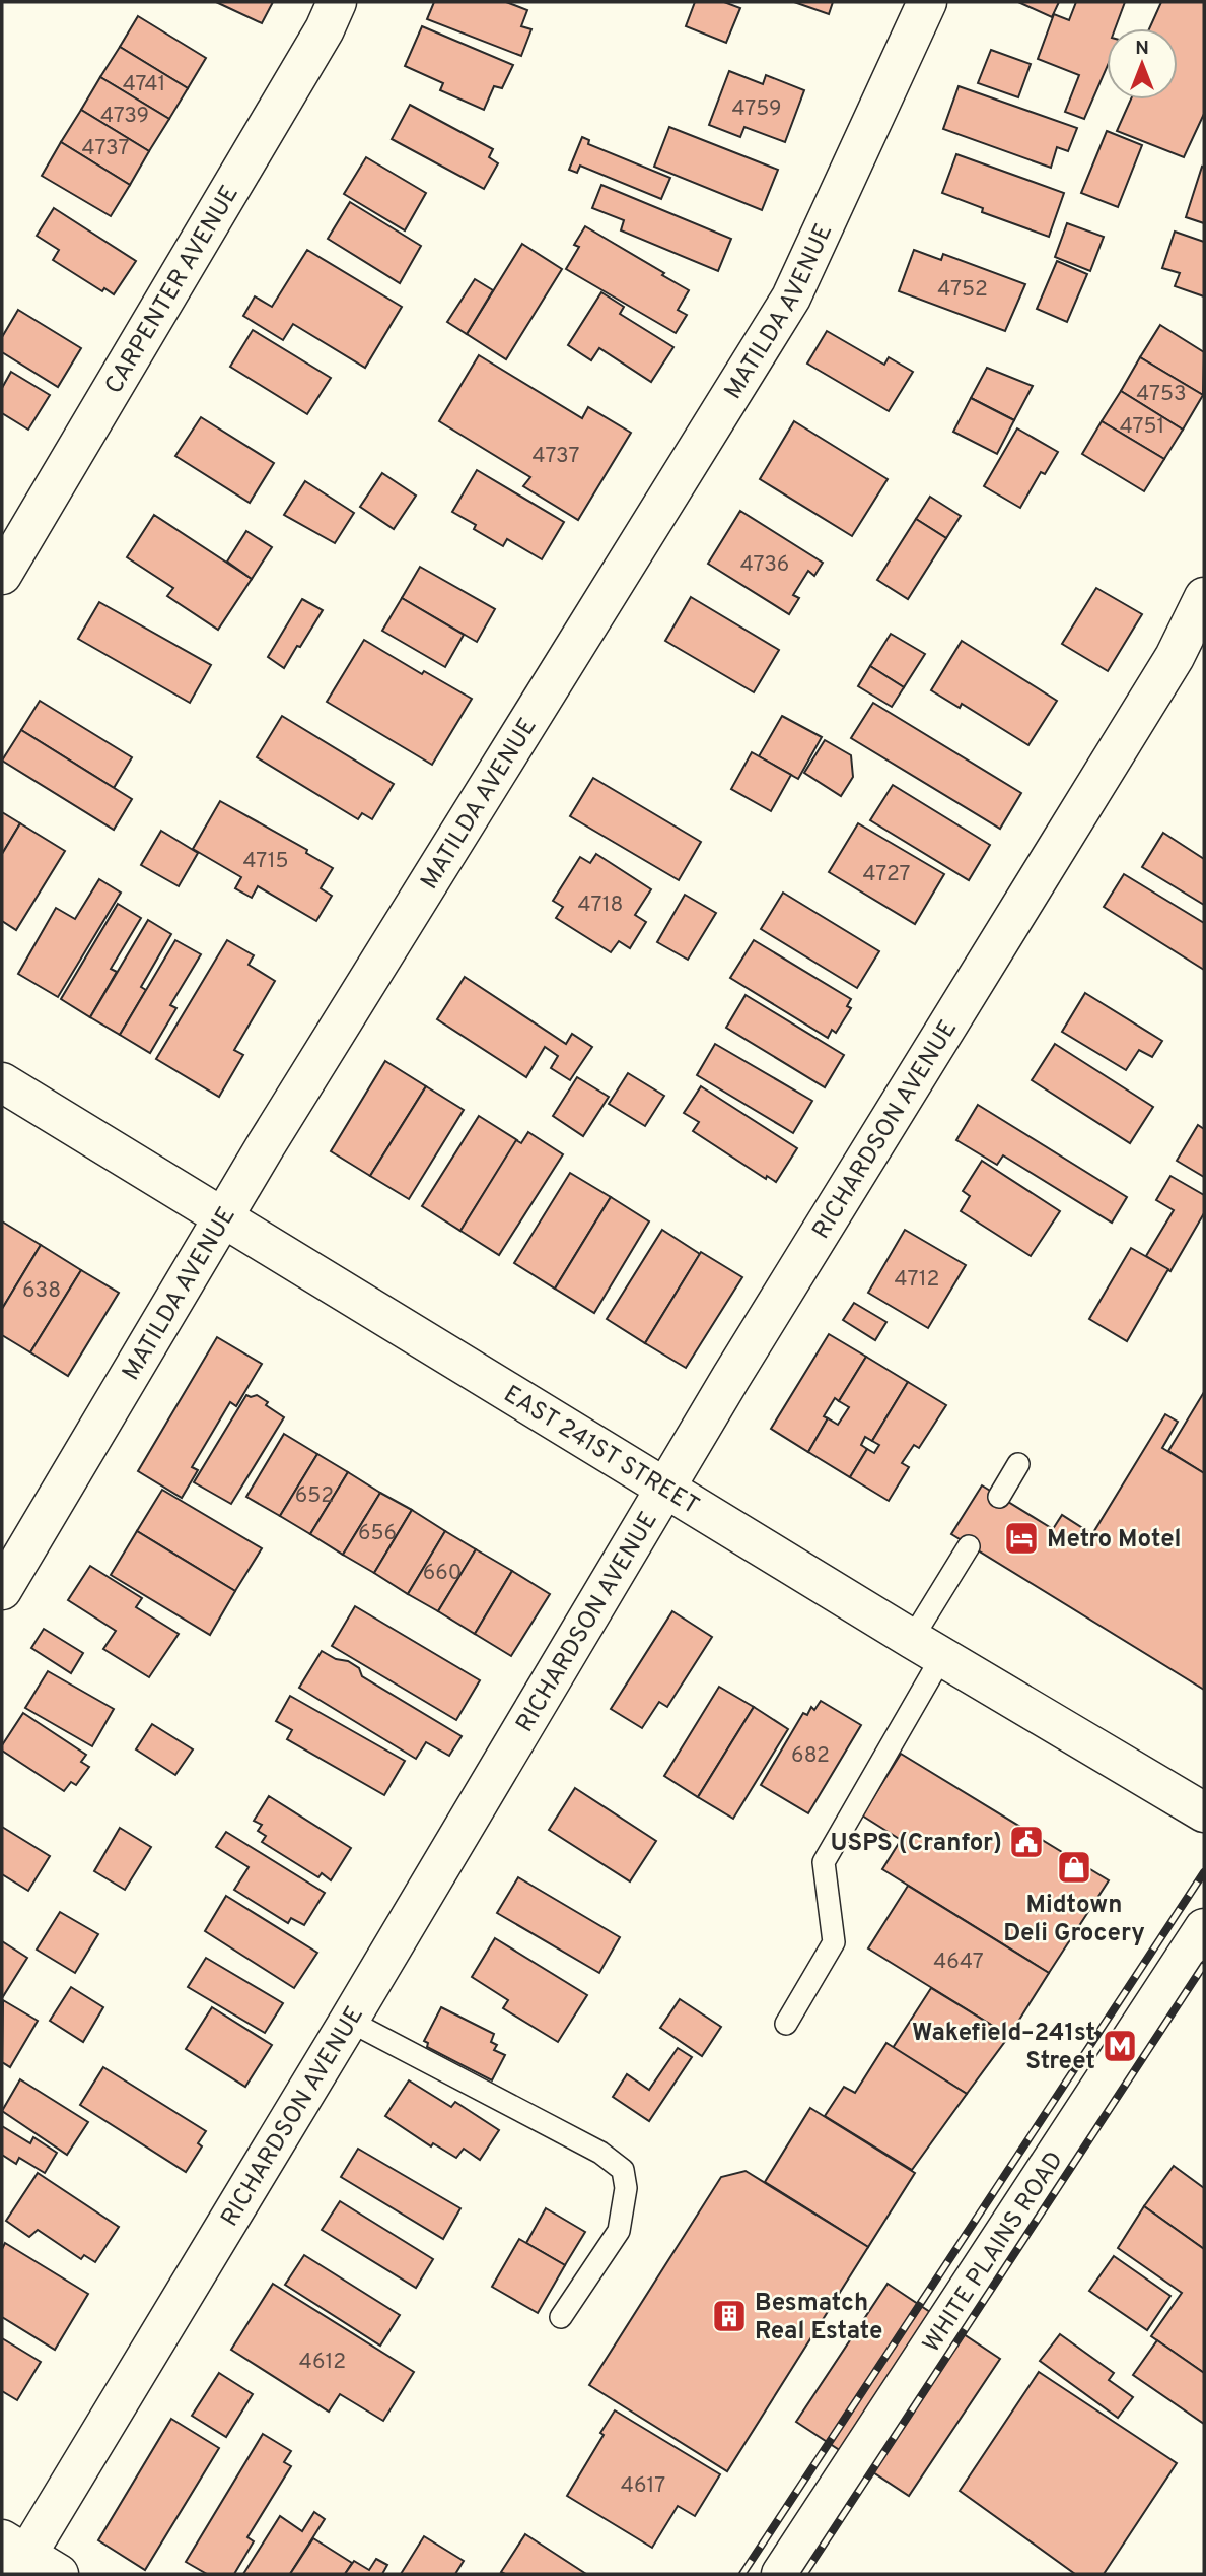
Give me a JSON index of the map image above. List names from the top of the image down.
{
  "streets": {
    "street": [
      "CARPENTER AVENUE",
      "MATILDA AVENUE",
      "RICHARDSON AVENUE",
      "EAST 241ST STREET",
      "WHITE PLAINS ROAD"
    ]
  },
  "crossings": [
    ["MATILDA AVENUE", "EAST 241ST STREET"],
    ["RICHARDSON AVENUE", "EAST 241ST STREET"]
  ],
  "places": {
    "hotel": ["Metro Motel"],
    "public building": ["USPS (Cranfor)"],
    "shop": ["Midtown Deli Grocery"],
    "metro station": ["Wakefield–241st Street"],
    "building": ["Besmatch Real Estate"]
  },
  "house_numbers": [
    "4741",
    "4759",
    "4739",
    "4737",
    "4752",
    "4753",
    "4751",
    "4737",
    "4736",
    "4715",
    "4727",
    "4718",
    "4712",
    "638",
    "652",
    "656",
    "660",
    "682",
    "4647",
    "4612",
    "4617"
  ],
  "north": "top"
}
